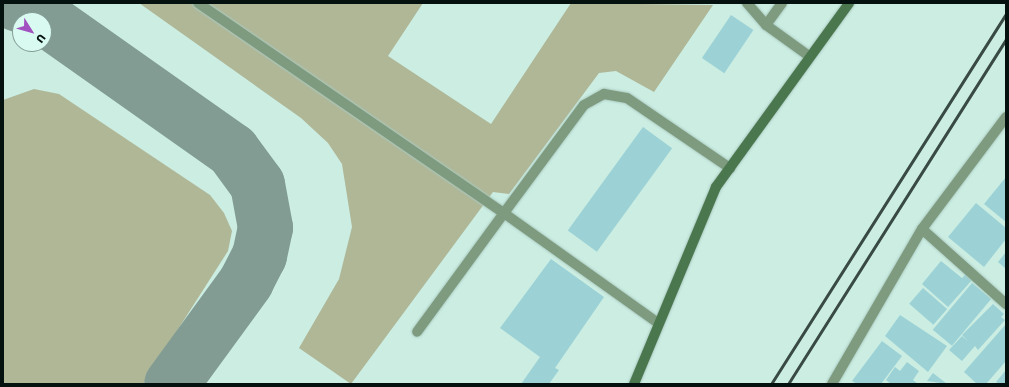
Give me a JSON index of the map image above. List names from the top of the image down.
{
  "north": "bottom right"
}
